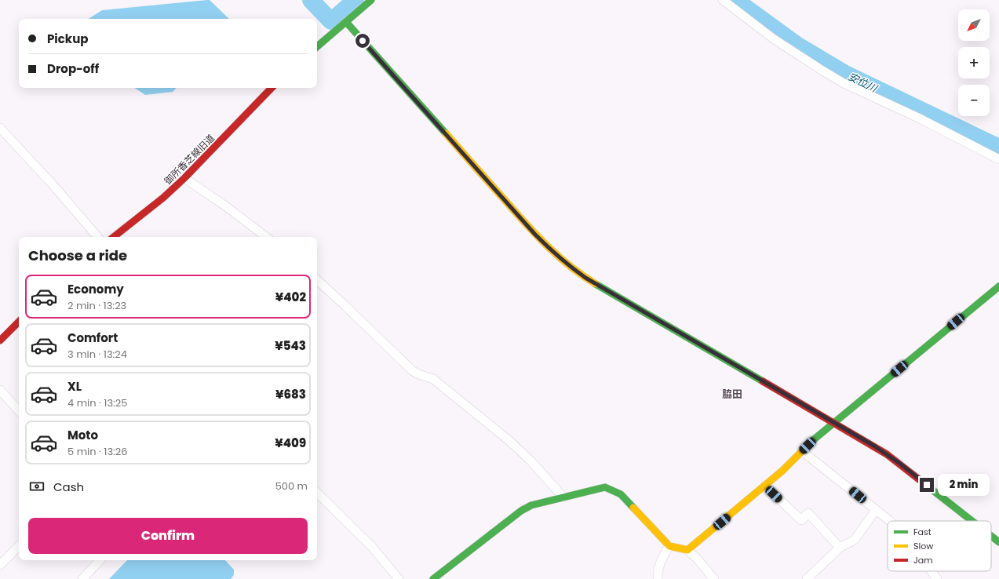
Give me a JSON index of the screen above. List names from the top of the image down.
{
  "streets": {
    "street": ["御所香芝線旧道"]
  },
  "districts": ["脇田"],
  "water": ["安位川"],
  "legend": ["Fast", "Slow", "Jam"],
  "north": "bottom left",
  "page": {
    "map_buttons": ["+", "−"],
    "banner": ["Pickup", "Drop-off"],
    "heading": "Choose a ride",
    "list": [
      {
        "name": "Economy",
        "note": "2 min · 13:23",
        "value": "¥402"
      },
      {
        "name": "Comfort",
        "note": "3 min · 13:24",
        "value": "¥543"
      },
      {
        "name": "XL",
        "note": "4 min · 13:25",
        "value": "¥683"
      },
      {
        "name": "Moto",
        "note": "5 min · 13:26",
        "value": "¥409"
      }
    ],
    "pay": ["Cash", "500 m"],
    "bubble": "2 min",
    "buttons": "Confirm"
  }
}
